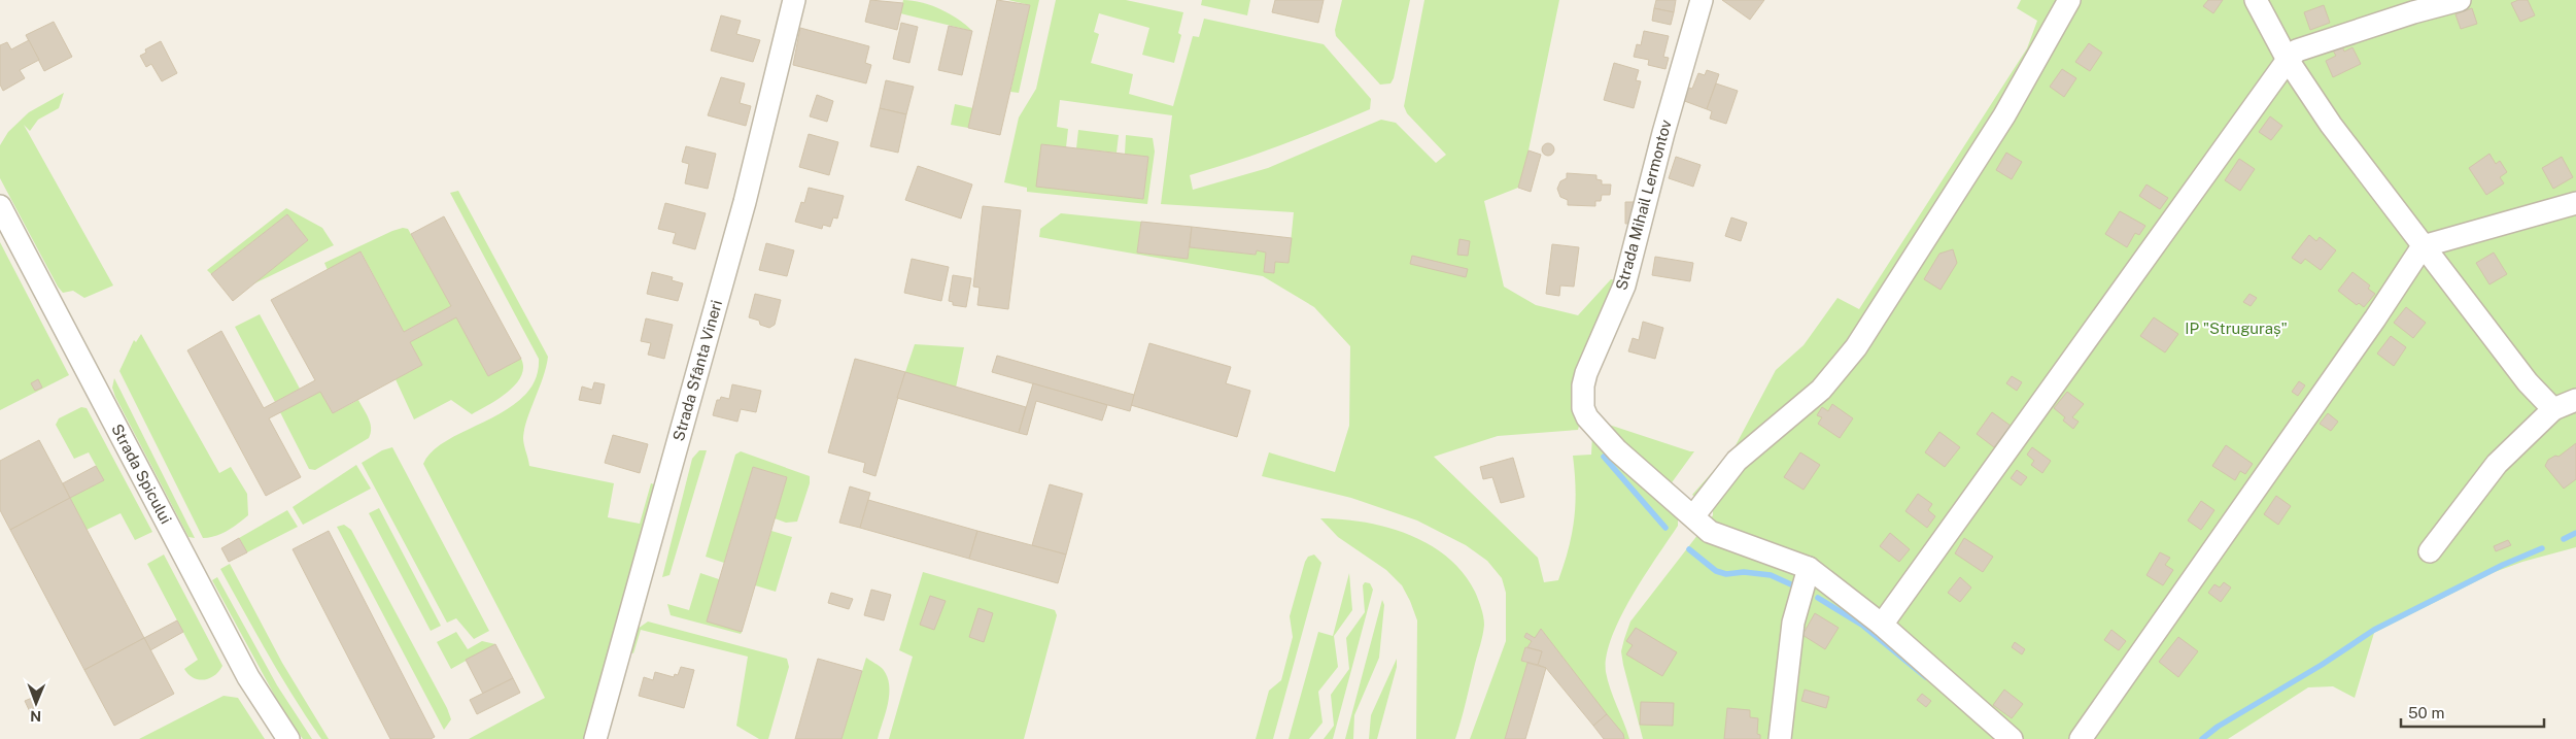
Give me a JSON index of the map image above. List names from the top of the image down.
{
  "streets": {
    "street": ["Strada Mihail Lermontov", "Strada Sfânta Vineri", "Strada Spicului"]
  },
  "parks": ["IP \"Struguraș\""],
  "scale_bar": "50 m",
  "north": "bottom"
}
